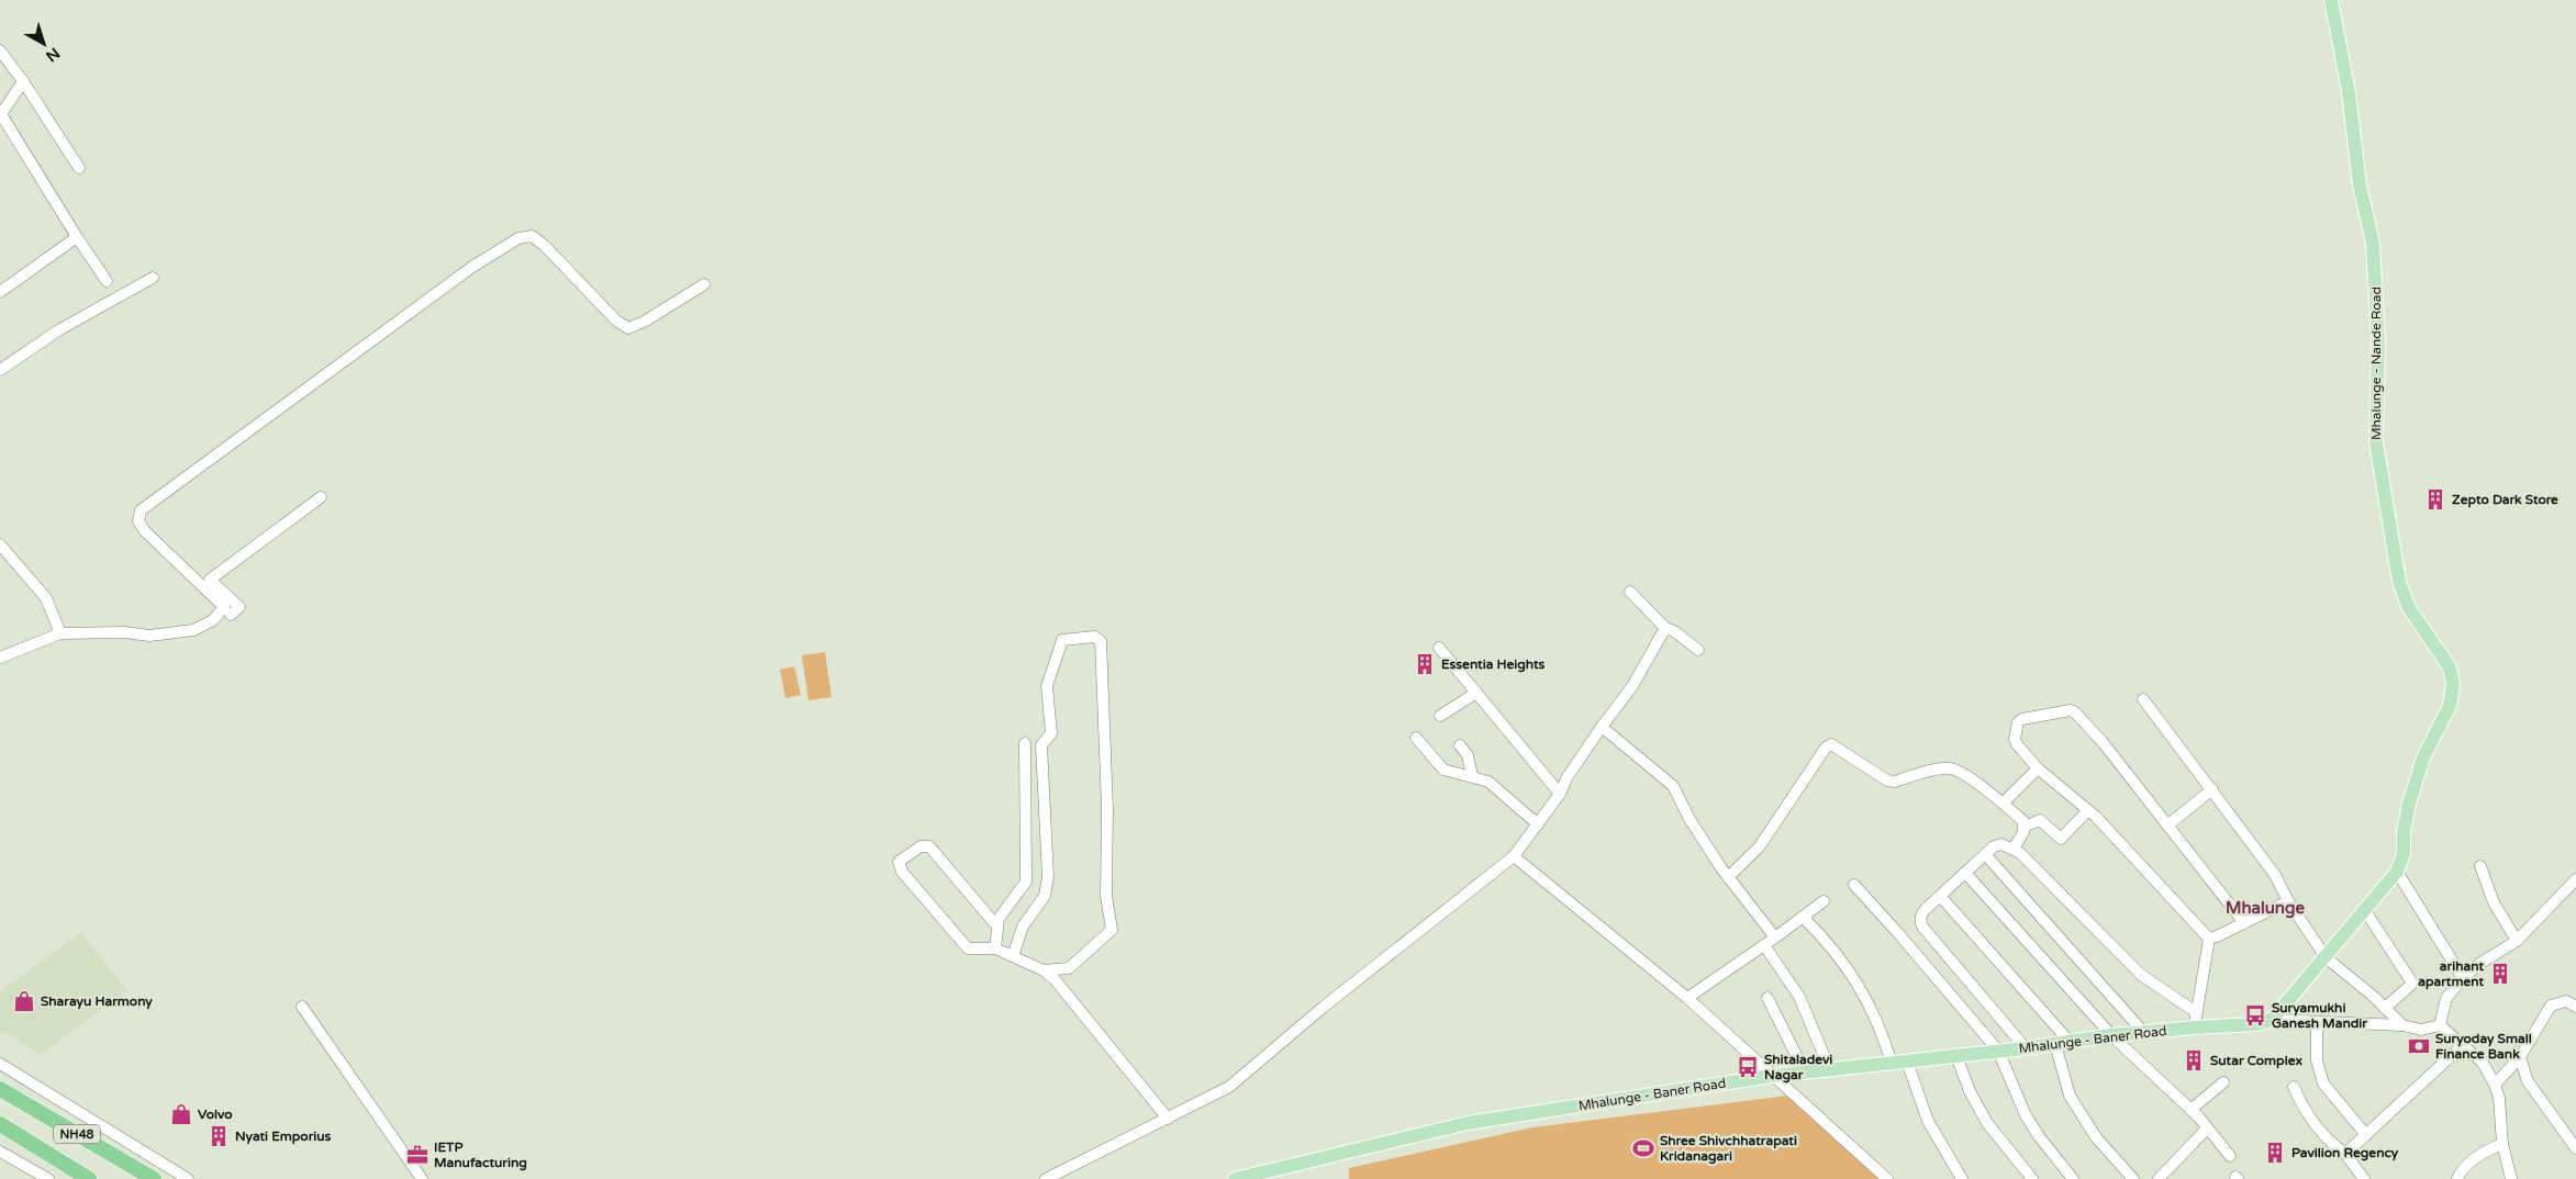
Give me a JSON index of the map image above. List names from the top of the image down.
{
  "streets": {
    "highway": ["NH48"],
    "main road": ["Mhalunge - Nande Road", "Mhalunge - Baner Road"]
  },
  "crossings": [
    ["Mhalunge - Nande Road", "Mhalunge - Baner Road"]
  ],
  "districts": ["Mhalunge"],
  "places": {
    "building": [
      "Zepto Dark Store",
      "Essentia Heights",
      "arihant apartment",
      "Sutar Complex",
      "Nyati Emporius",
      "Pavilion Regency"
    ],
    "shop": ["Sharayu Harmony", "Volvo"],
    "bus stop": ["Suryamukhi Ganesh Mandir", "Shitaladevi Nagar"],
    "bank": ["Suryoday Small Finance Bank"],
    "sports": ["Shree Shivchhatrapati Kridanagari"],
    "office": ["IETP Manufacturing"]
  },
  "north": "bottom right"
}
